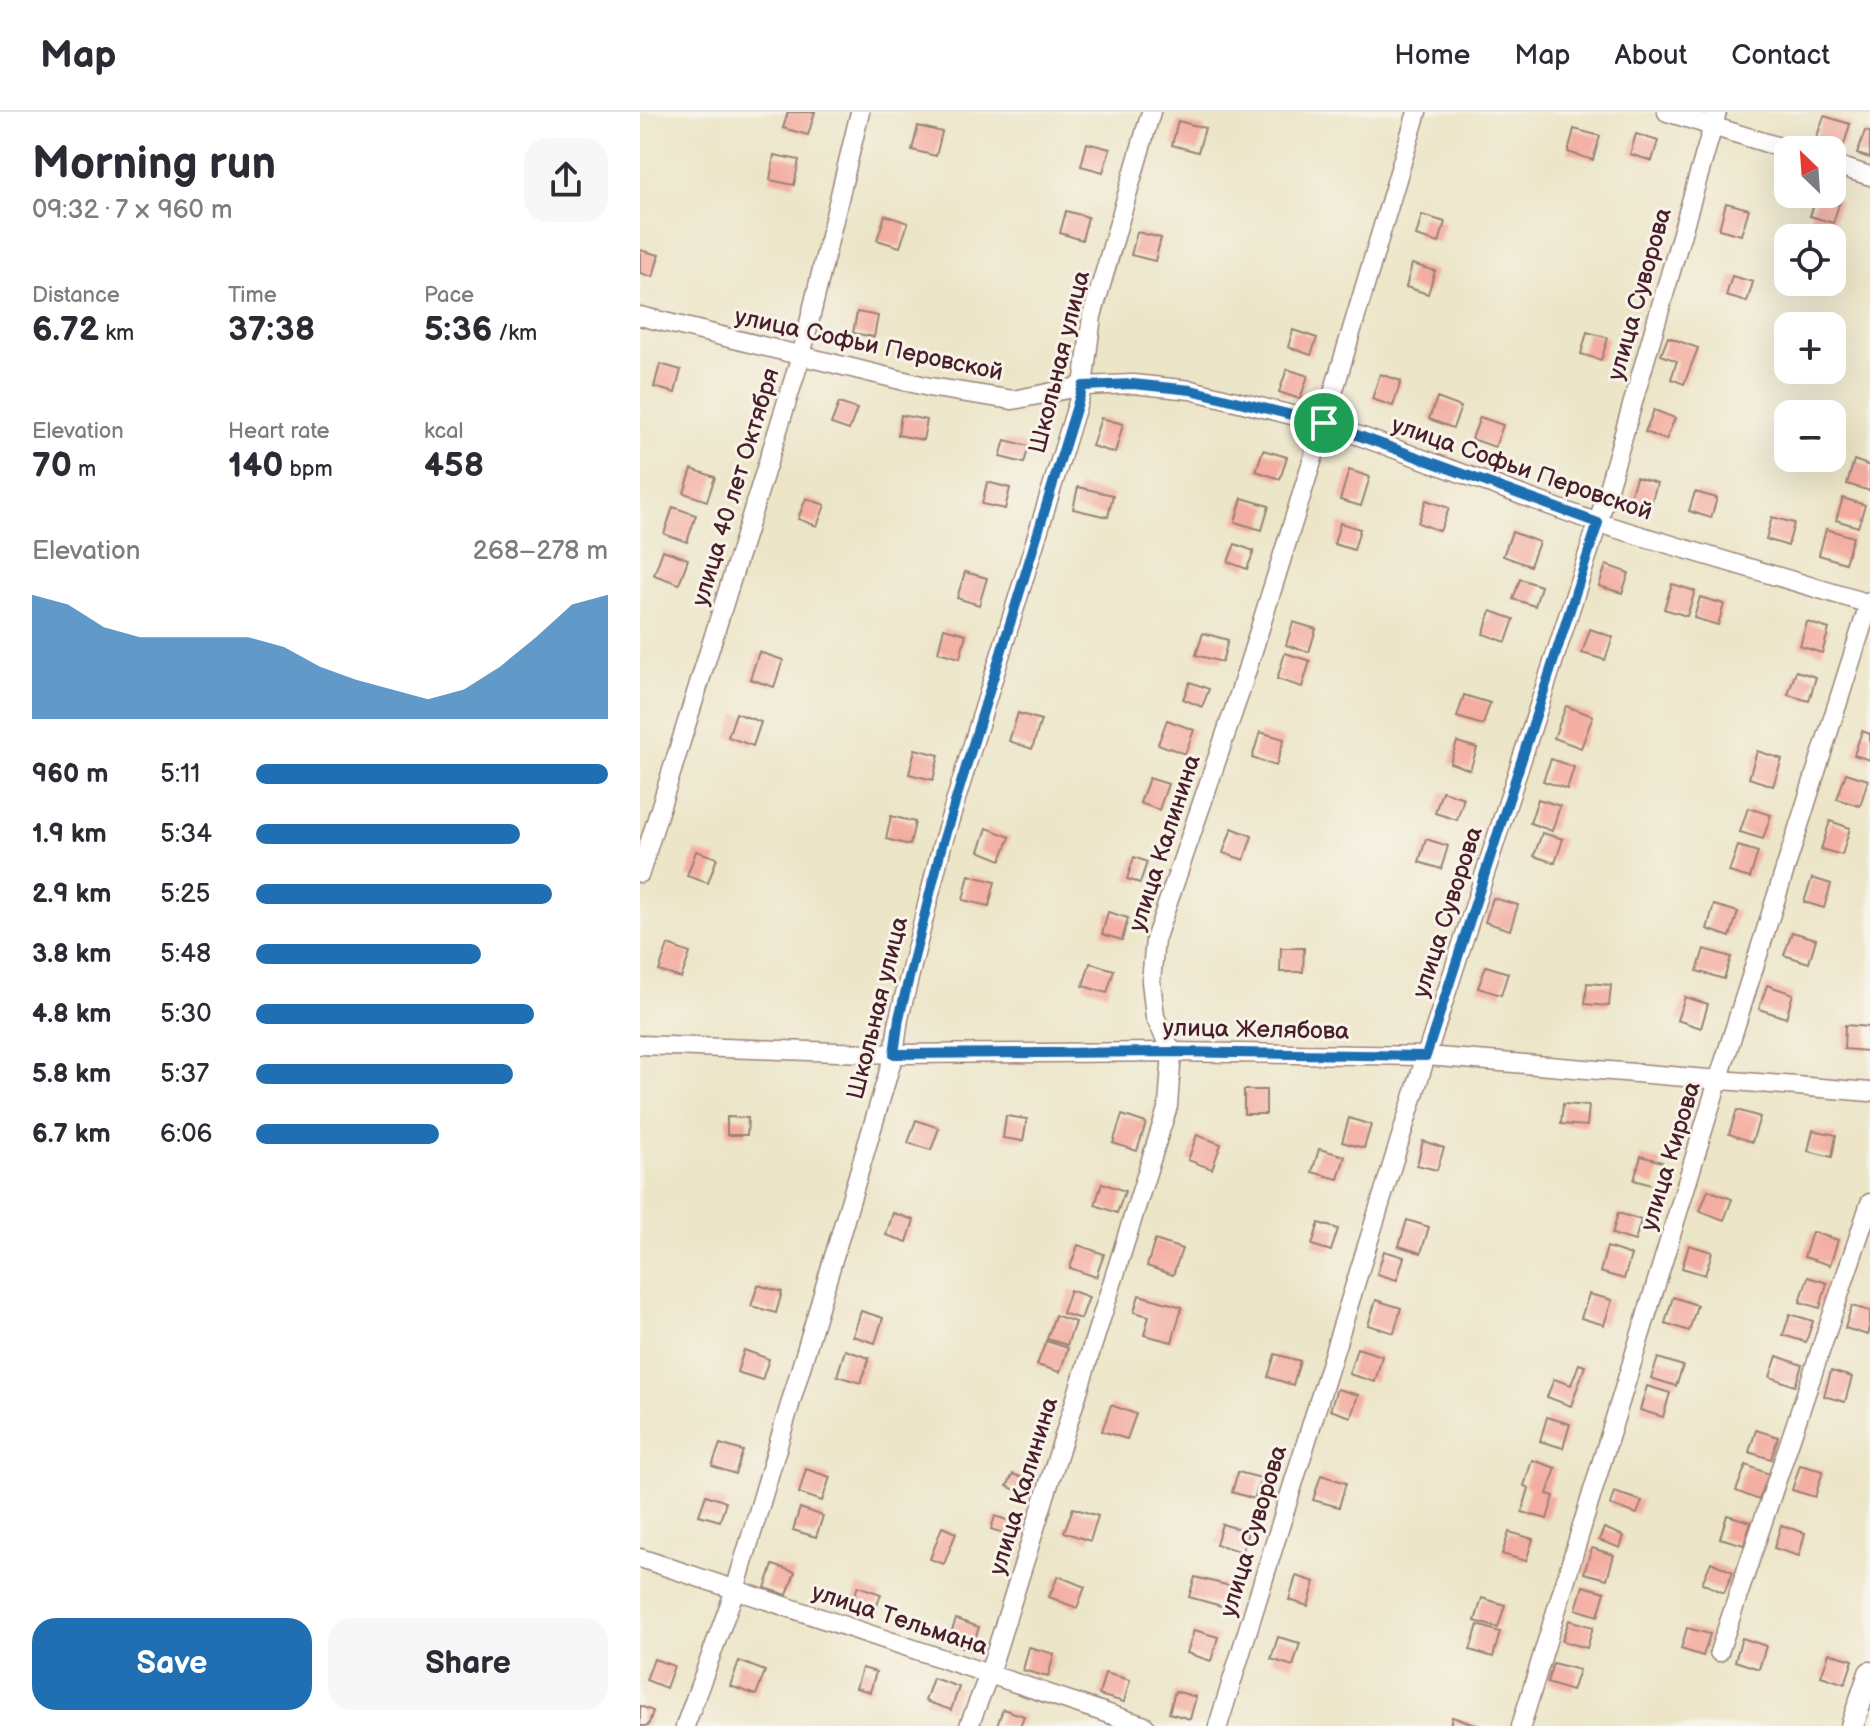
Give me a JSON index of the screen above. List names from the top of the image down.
{
  "streets": {
    "street": [
      "улица Суворова",
      "улица Софьи Перовской",
      "Школьная улица",
      "улица 40 лет Октября",
      "улица Калинина",
      "улица Желябова",
      "улица Кирова",
      "улица Тельмана"
    ]
  },
  "crossings": [
    ["улица Суворова", "улица Софьи Перовской"],
    ["улица Суворова", "улица Желябова"],
    ["улица Софьи Перовской", "Школьная улица"],
    ["улица Софьи Перовской", "улица 40 лет Октября"],
    ["улица Софьи Перовской", "улица Калинина"],
    ["улица Софьи Перовской", "улица Кирова"],
    ["Школьная улица", "улица Желябова"],
    ["Школьная улица", "улица Тельмана"],
    ["улица Калинина", "улица Желябова"],
    ["улица Калинина", "улица Тельмана"],
    ["улица Желябова", "улица Кирова"]
  ],
  "north": "top left",
  "page": {
    "header": "Map",
    "nav": [
      "Home",
      "Map",
      "About",
      "Contact"
    ],
    "heading": ["Morning run", "09:32 · 7 × 960 m"],
    "map_buttons": ["+", "−"],
    "stats": [
      ["Distance", "6.72 km"],
      ["Time", "37:38"],
      ["Pace", "5:36 /km"],
      ["Elevation", "70 m"],
      ["Heart rate", "140 bpm"],
      ["kcal", "458"]
    ],
    "chart": ["Elevation", "268–278 m"],
    "list": [
      {
        "name": "960 m",
        "note": "5:11"
      },
      {
        "name": "1.9 km",
        "note": "5:34"
      },
      {
        "name": "2.9 km",
        "note": "5:25"
      },
      {
        "name": "3.8 km",
        "note": "5:48"
      },
      {
        "name": "4.8 km",
        "note": "5:30"
      },
      {
        "name": "5.8 km",
        "note": "5:37"
      },
      {
        "name": "6.7 km",
        "note": "6:06"
      }
    ],
    "buttons": ["Save", "Share"]
  }
}
